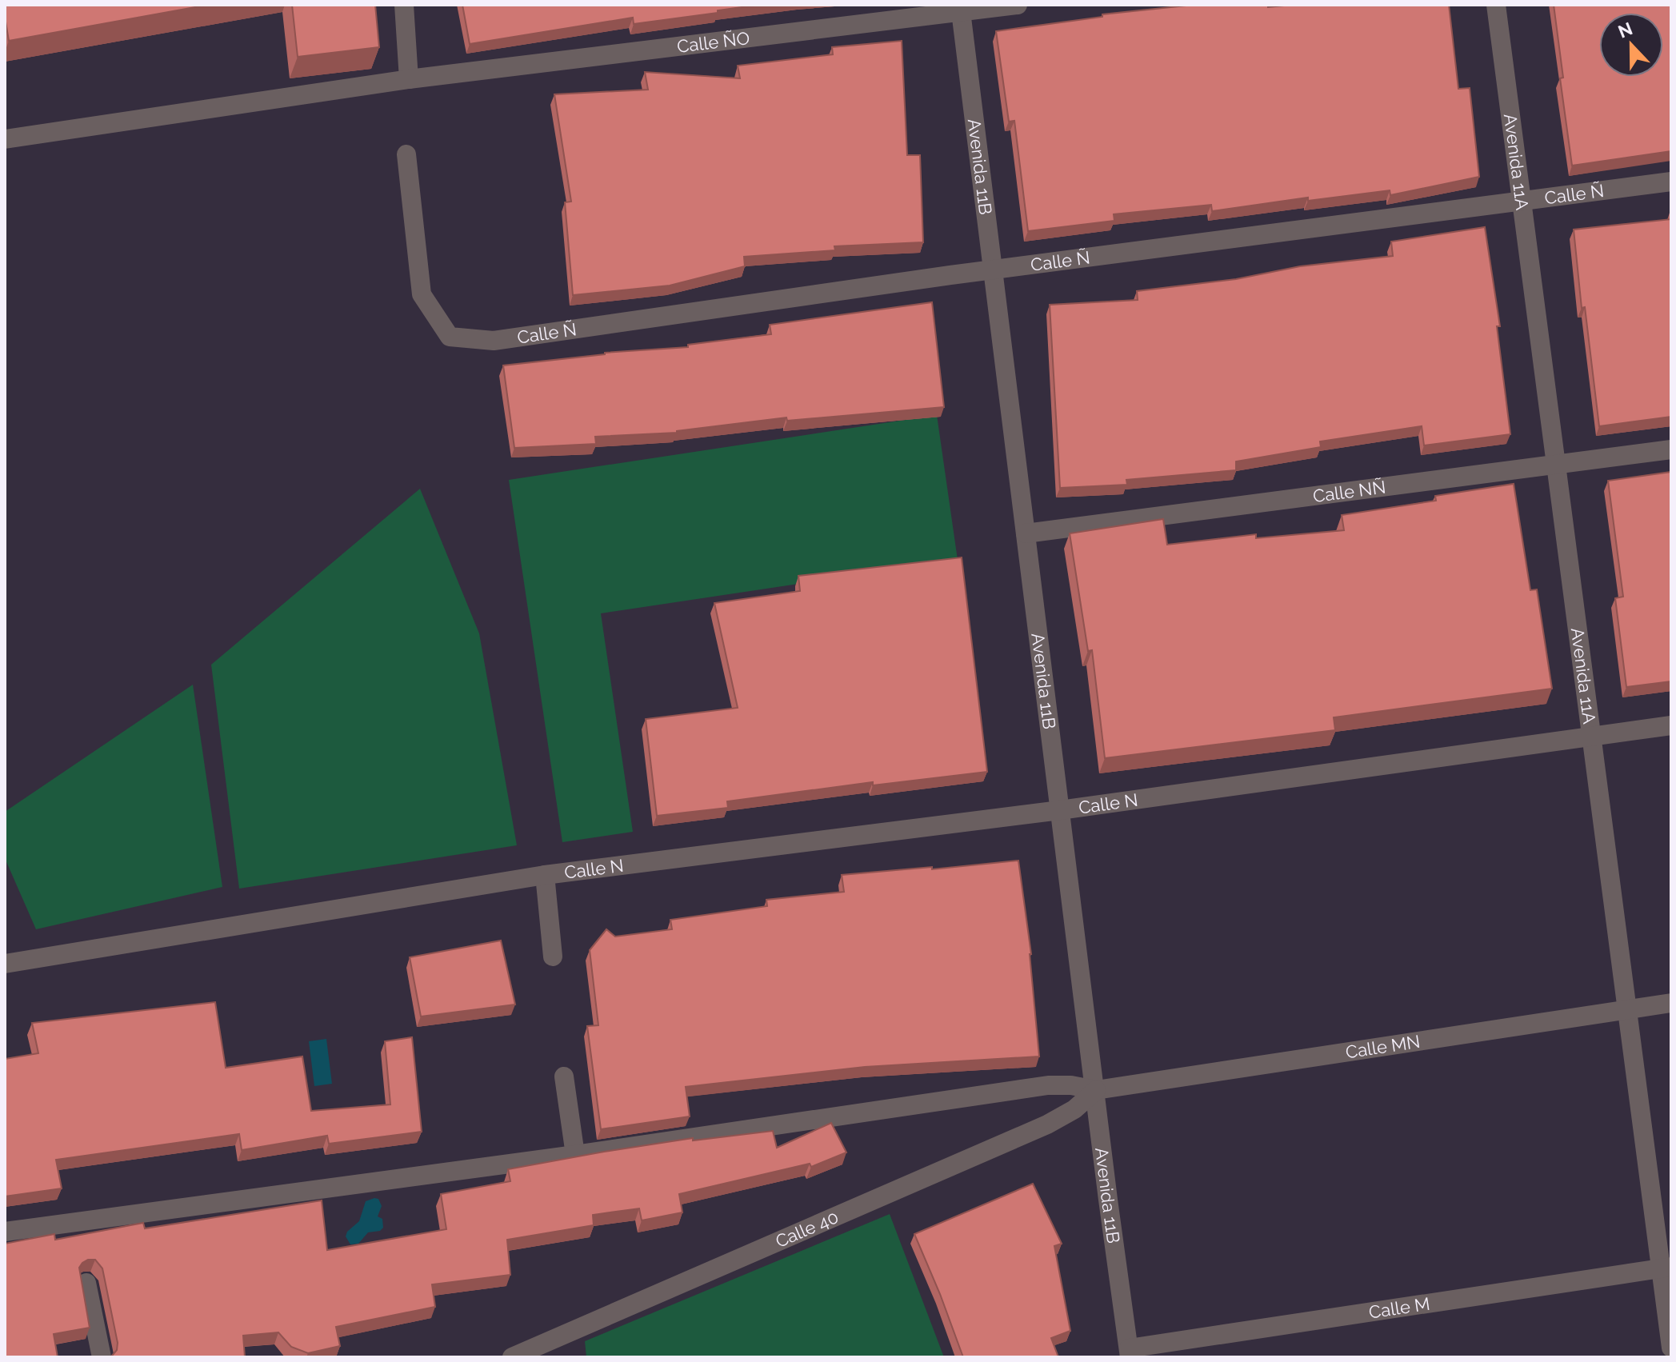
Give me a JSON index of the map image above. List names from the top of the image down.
{
  "streets": {
    "street": [
      "Calle ÑO",
      "Avenida 11A",
      "Avenida 11B",
      "Calle Ñ",
      "Calle NÑ",
      "Calle N",
      "Calle MN",
      "Calle 40",
      "Calle M"
    ]
  },
  "crossings": [
    ["Calle ÑO", "Avenida 11B"],
    ["Avenida 11A", "Calle Ñ"],
    ["Avenida 11A", "Calle NÑ"],
    ["Avenida 11A", "Calle N"],
    ["Avenida 11A", "Calle MN"],
    ["Avenida 11A", "Calle M"],
    ["Avenida 11B", "Calle Ñ"],
    ["Avenida 11B", "Calle NÑ"],
    ["Avenida 11B", "Calle N"],
    ["Avenida 11B", "Calle MN"],
    ["Avenida 11B", "Calle 40"],
    ["Avenida 11B", "Calle M"],
    ["Calle MN", "Calle 40"]
  ],
  "north": "top"
}
